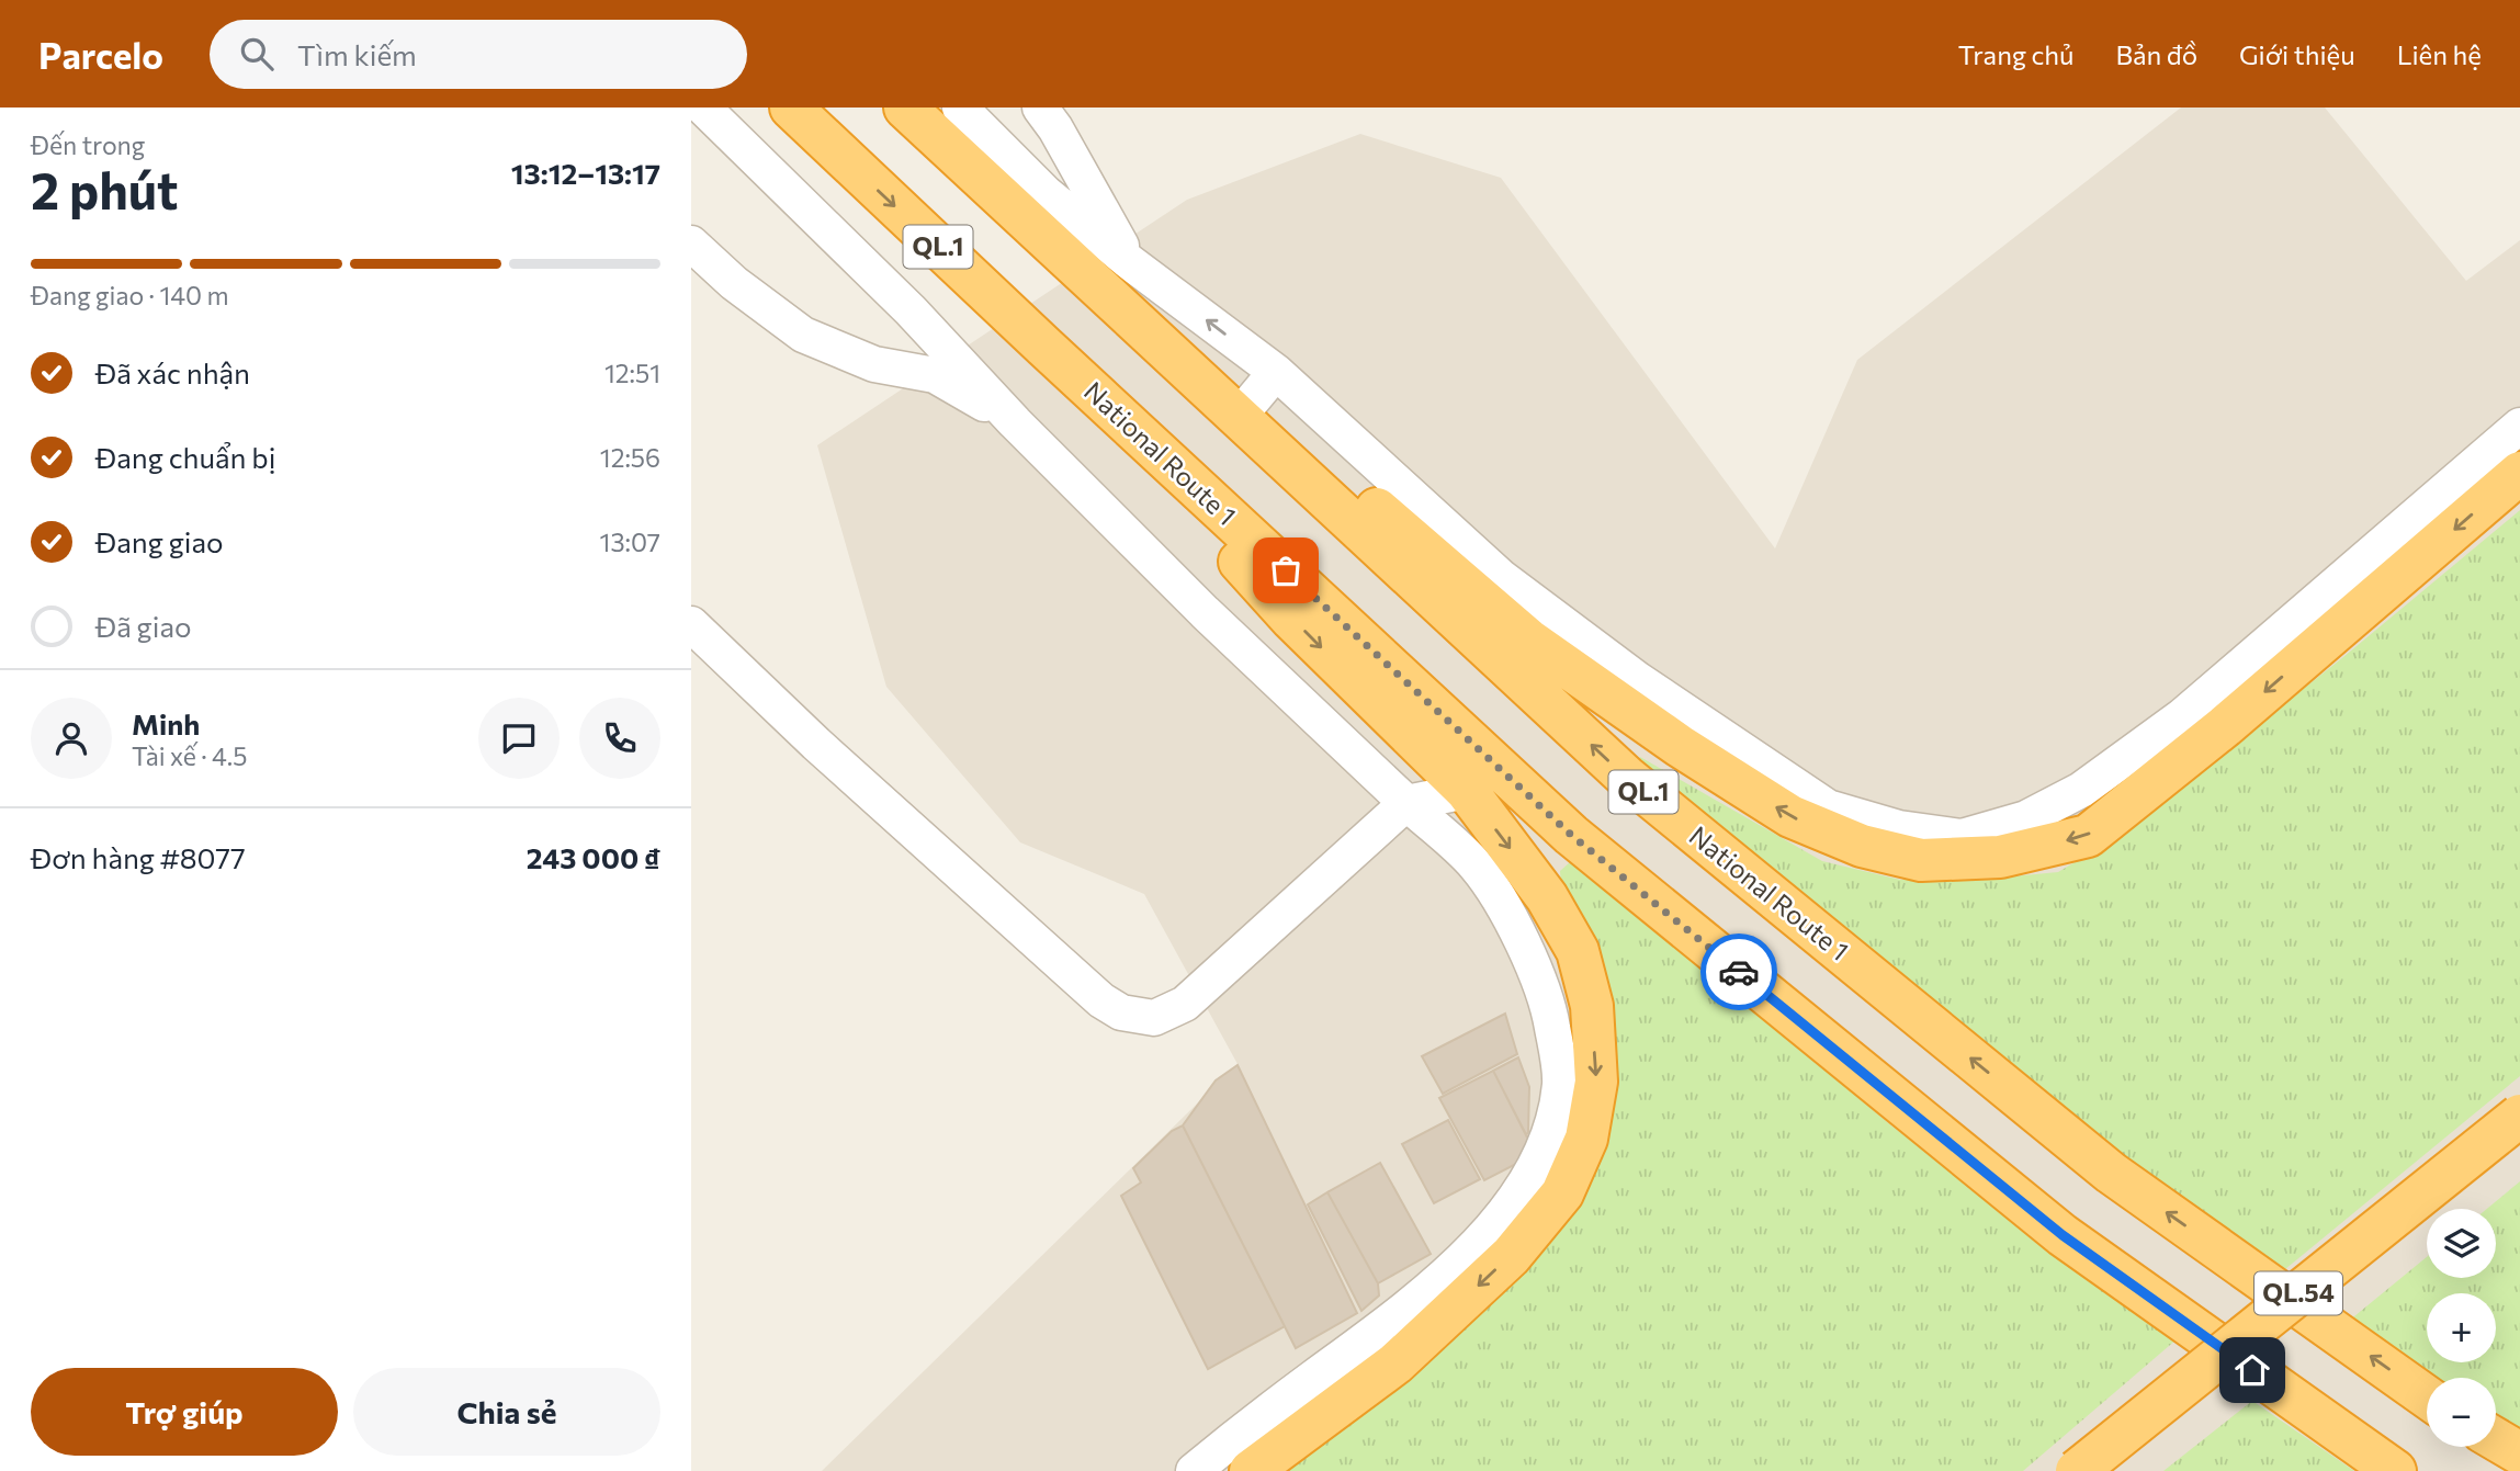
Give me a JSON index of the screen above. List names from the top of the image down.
{
  "streets": {
    "highway": ["QL.1", "National Route 1", "QL.54"]
  },
  "page": {
    "header": "Parcelo",
    "search": "Tìm kiếm",
    "nav": [
      "Trang chủ",
      "Bản đồ",
      "Giới thiệu",
      "Liên hệ"
    ],
    "heading": ["2 phút", "Đến trong", "13:12–13:17"],
    "panel": [
      "Minh",
      "Tài xế · 4.5",
      "Đơn hàng #8077",
      "243 000 ₫"
    ],
    "bar": "Đang giao · 140 m",
    "list": [
      ["Đã xác nhận", "12:51"],
      ["Đang chuẩn bị", "12:56"],
      ["Đang giao", "13:07"],
      "Đã giao"
    ],
    "map_buttons": ["+", "−"],
    "buttons": ["Trợ giúp", "Chia sẻ"]
  }
}
